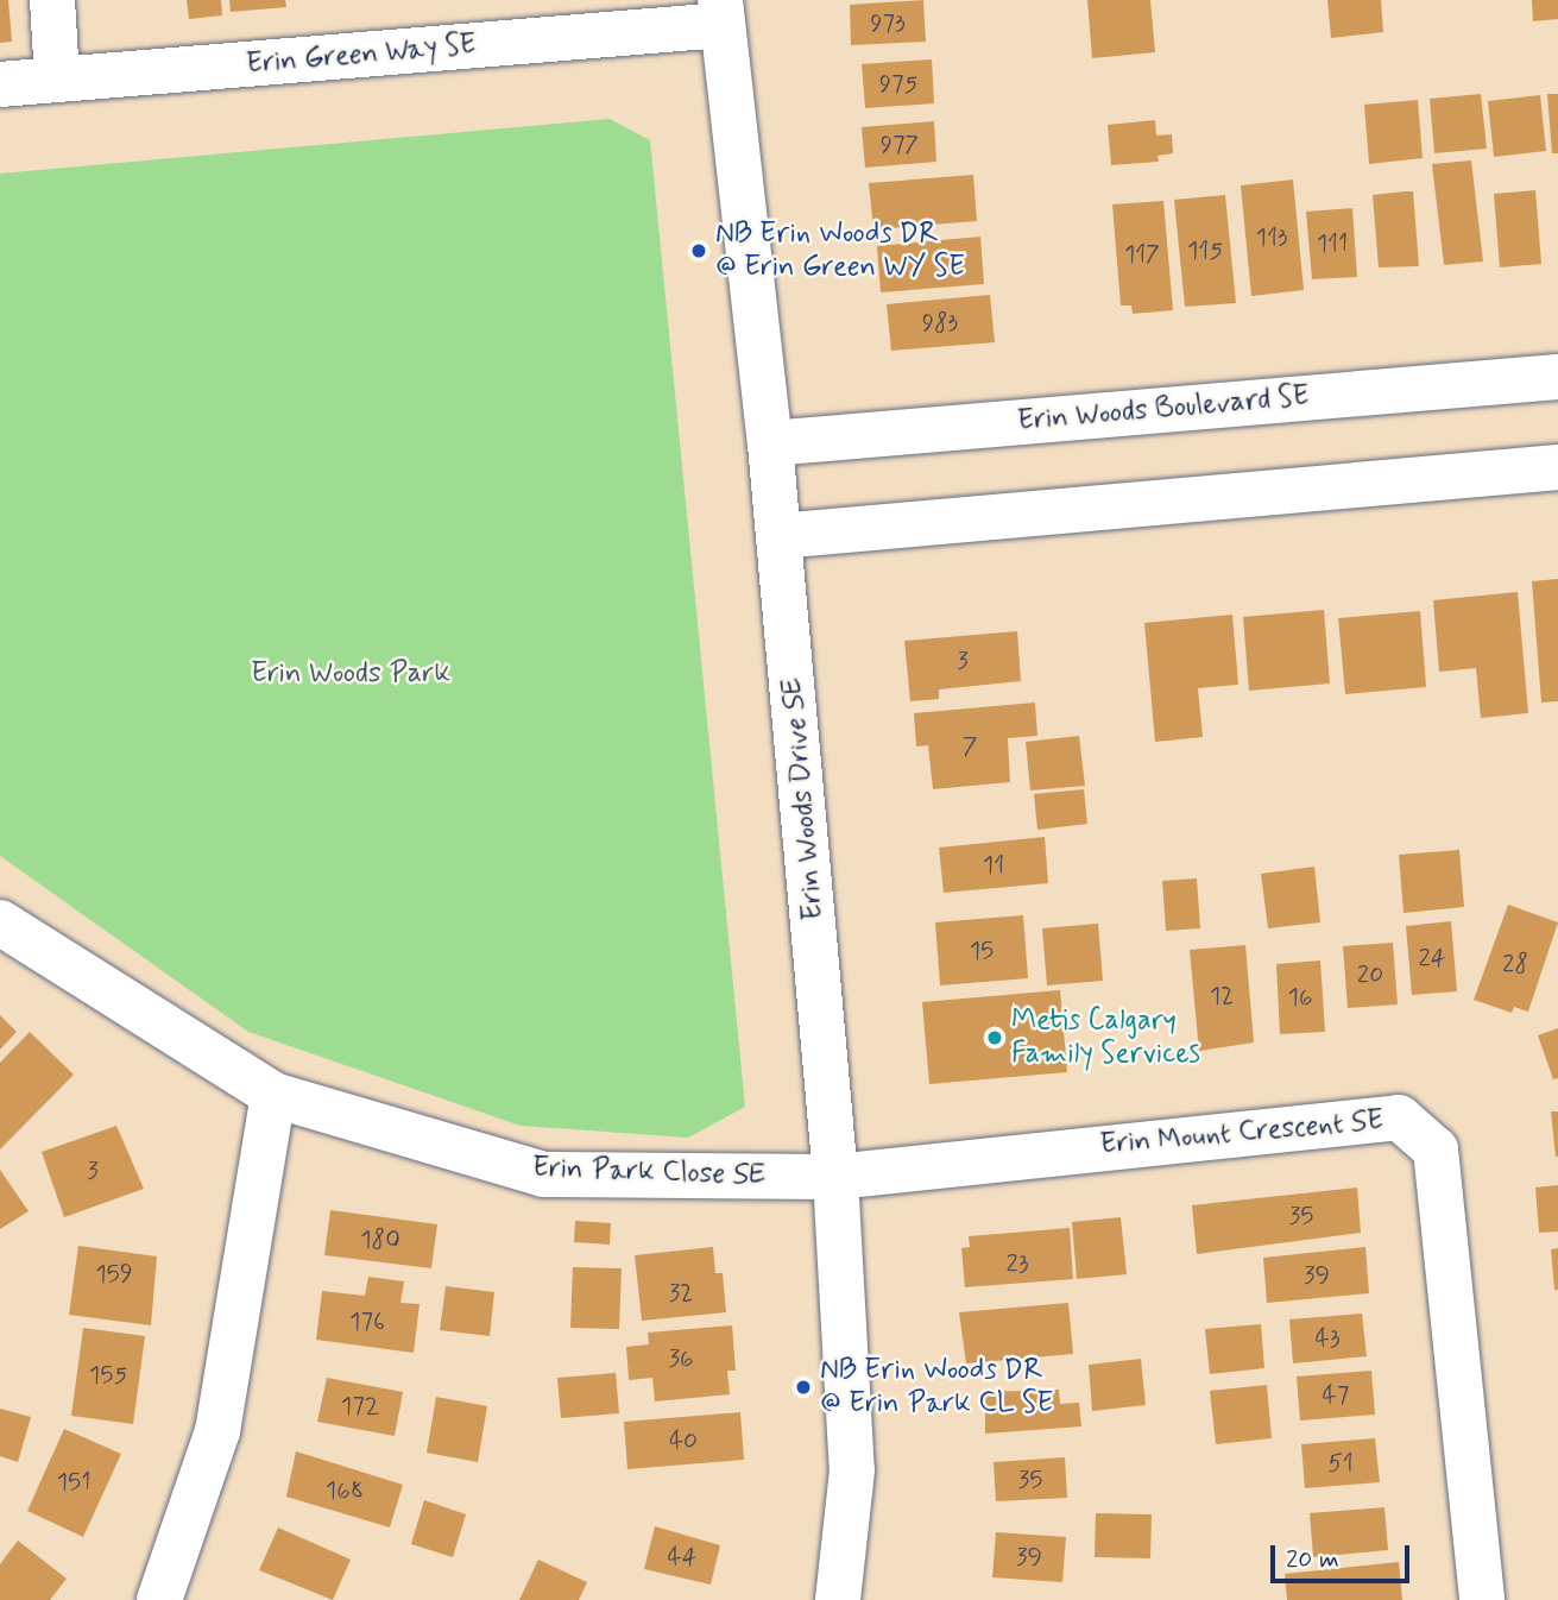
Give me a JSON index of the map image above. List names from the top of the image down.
{
  "streets": {
    "street": [
      "Erin Green Way SE",
      "Erin Woods Boulevard SE",
      "Erin Woods Drive SE",
      "Erin Mount Crescent SE",
      "Erin Park Close SE"
    ]
  },
  "crossings": [
    ["Erin Green Way SE", "Erin Woods Drive SE"],
    ["Erin Woods Boulevard SE", "Erin Woods Drive SE"],
    ["Erin Woods Drive SE", "Erin Mount Crescent SE"],
    ["Erin Woods Drive SE", "Erin Park Close SE"],
    ["Erin Mount Crescent SE", "Erin Park Close SE"]
  ],
  "parks": ["Erin Woods Park"],
  "places": ["NB Erin Woods DR @ Erin Green WY SE", "Metis Calgary Family Services", "NB Erin Woods DR @ Erin Park CL SE"],
  "house_numbers": [
    "973",
    "975",
    "977",
    "113",
    "111",
    "115",
    "117",
    "983",
    "3",
    "7",
    "11",
    "15",
    "24",
    "28",
    "20",
    "12",
    "16",
    "3",
    "35",
    "180",
    "23",
    "159",
    "39",
    "32",
    "176",
    "43",
    "36",
    "155",
    "47",
    "172",
    "40",
    "51",
    "35",
    "151",
    "168",
    "44",
    "39"
  ],
  "scale_bar": "20 m"
}
